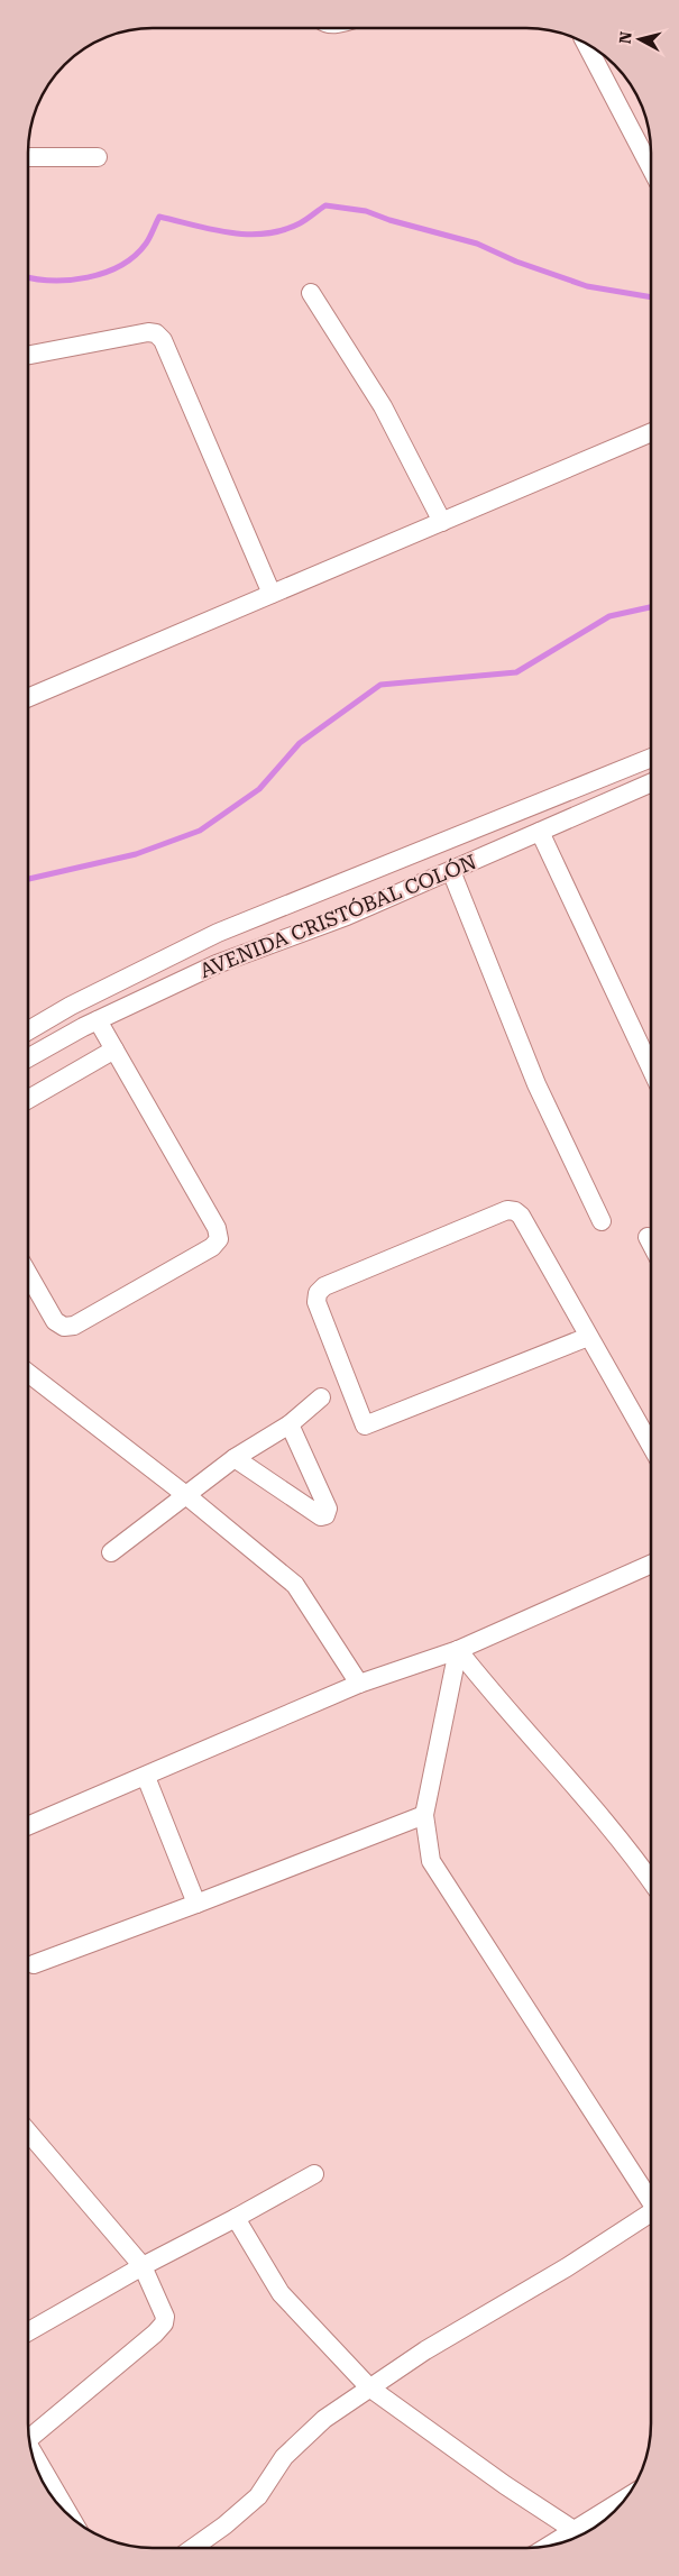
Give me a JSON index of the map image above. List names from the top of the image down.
{
  "streets": {
    "street": ["AVENIDA CRISTÓBAL COLÓN"]
  },
  "north": "left"
}
